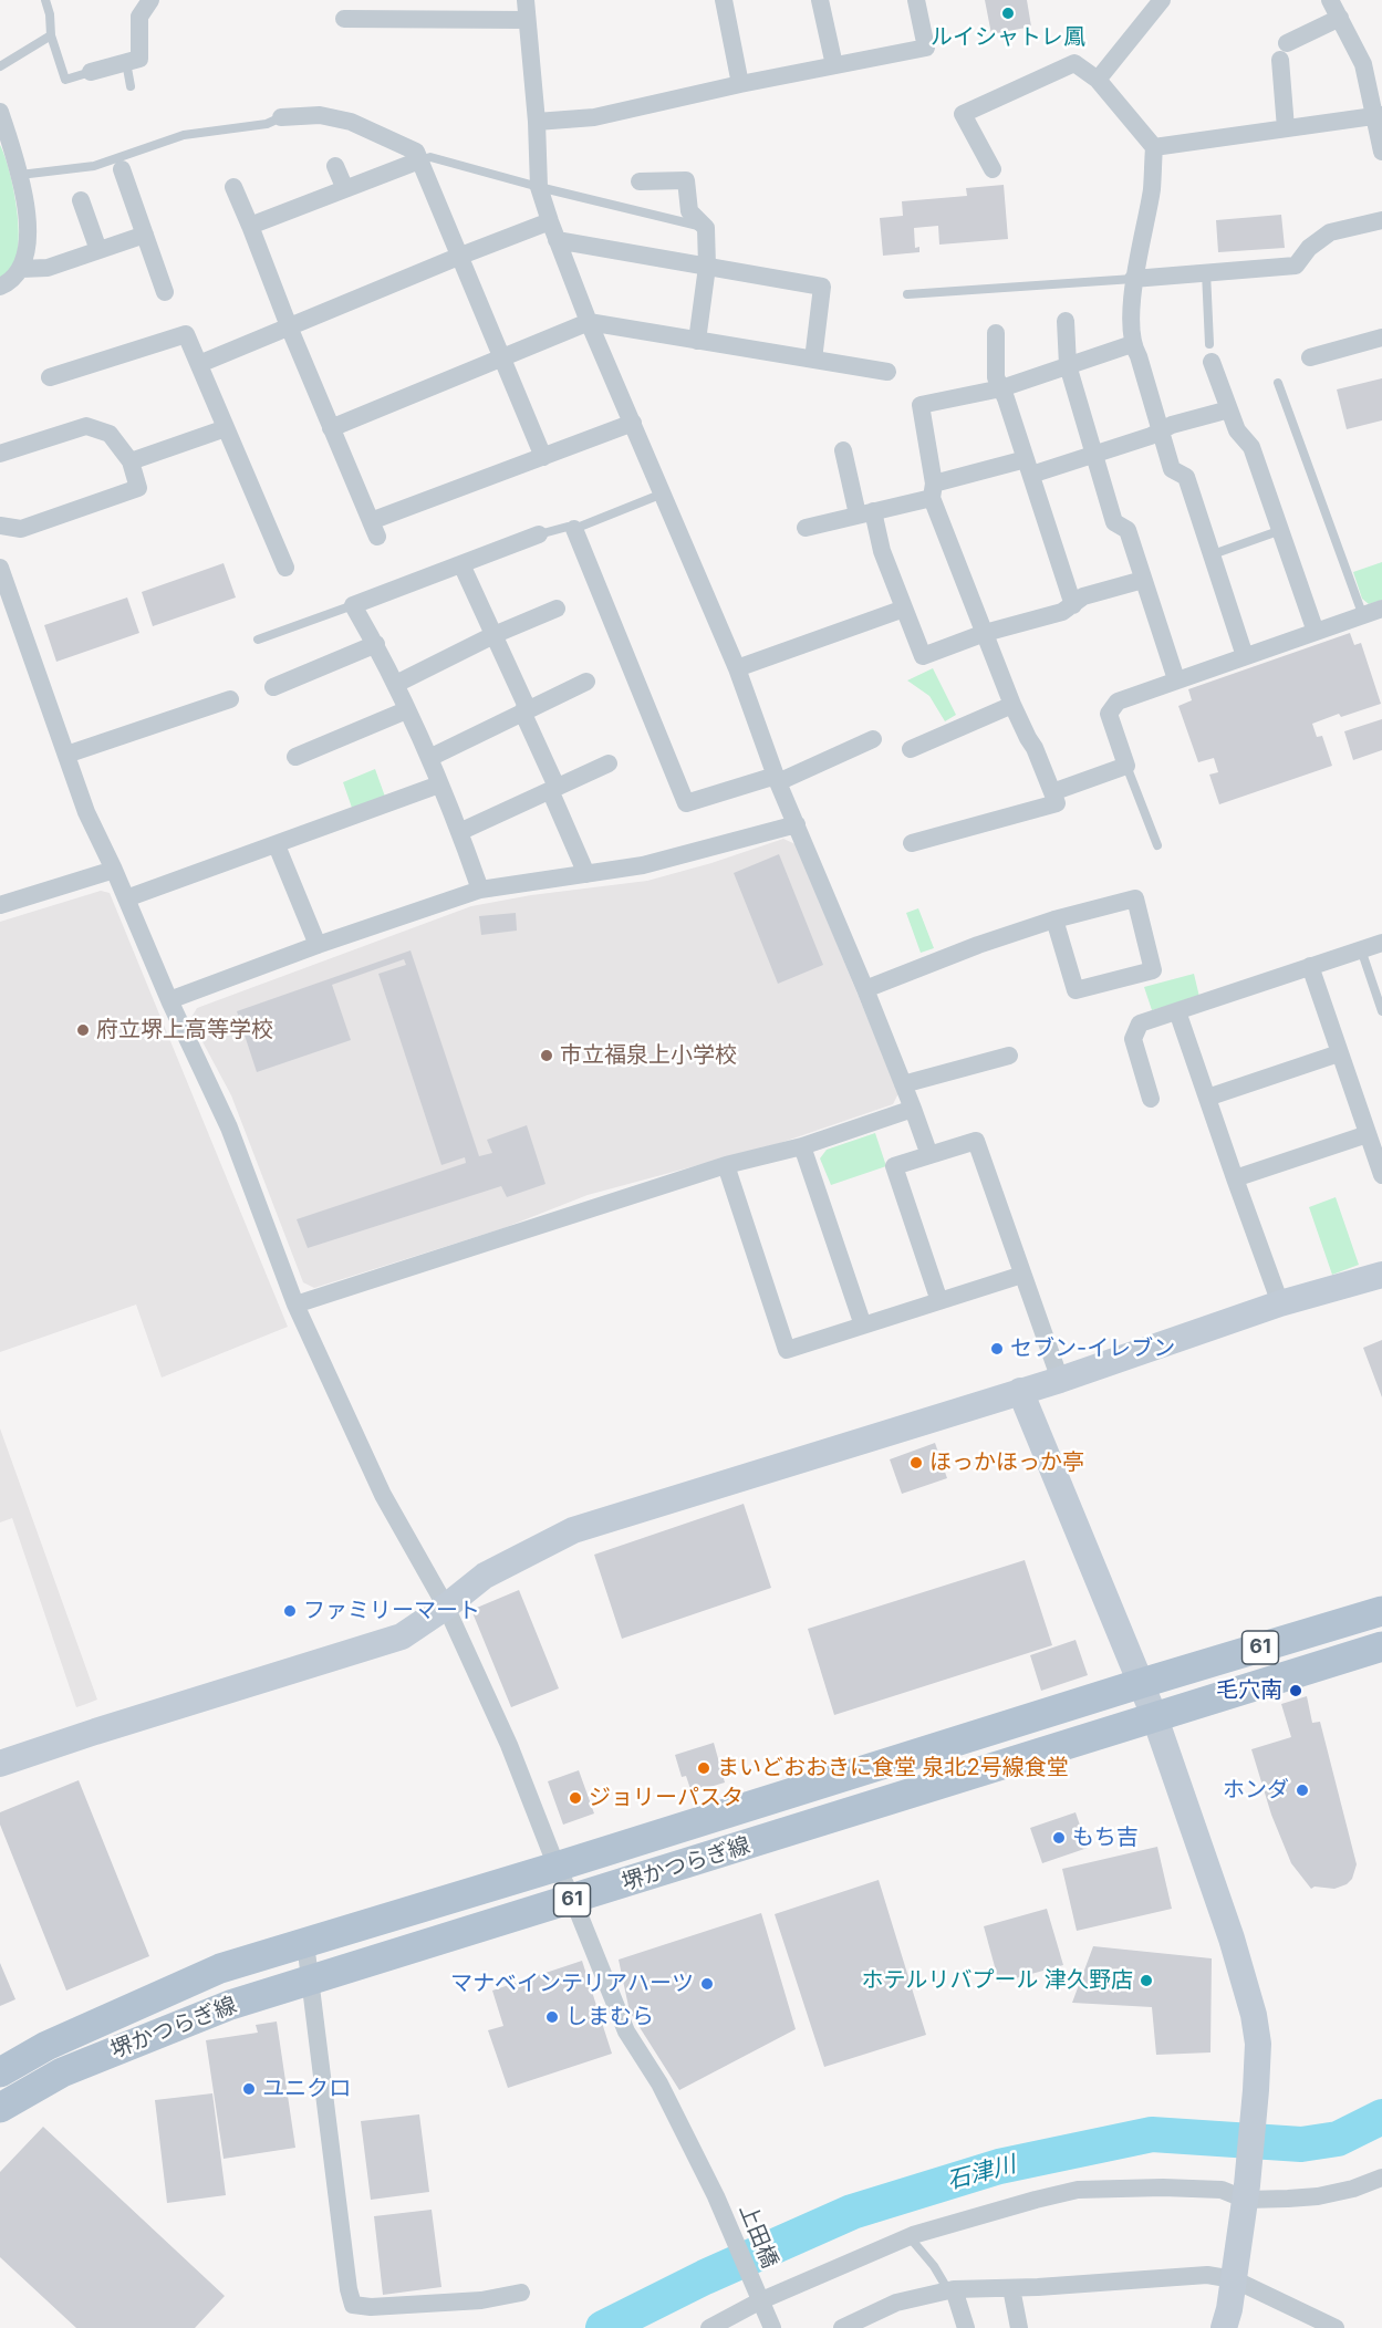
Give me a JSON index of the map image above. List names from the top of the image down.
{
  "streets": {
    "main road": ["61", "堺かつらぎ線"],
    "street": ["上田橋"]
  },
  "crossings": [
    ["堺かつらぎ線", "上田橋"]
  ],
  "water": ["石津川"],
  "places": [
    "ルイシャトレ鳳",
    "府立堺上高等学校",
    "市立福泉上小学校",
    "セブン-イレブン",
    "ほっかほっか亭",
    "ファミリーマート",
    "毛穴南",
    "まいどおおきに食堂 泉北2号線食堂",
    "ホンダ",
    "ジョリーパスタ",
    "もち吉",
    "ホテルリバプール 津久野店",
    "マナベインテリアハーツ",
    "しまむら",
    "ユニクロ"
  ]
}
